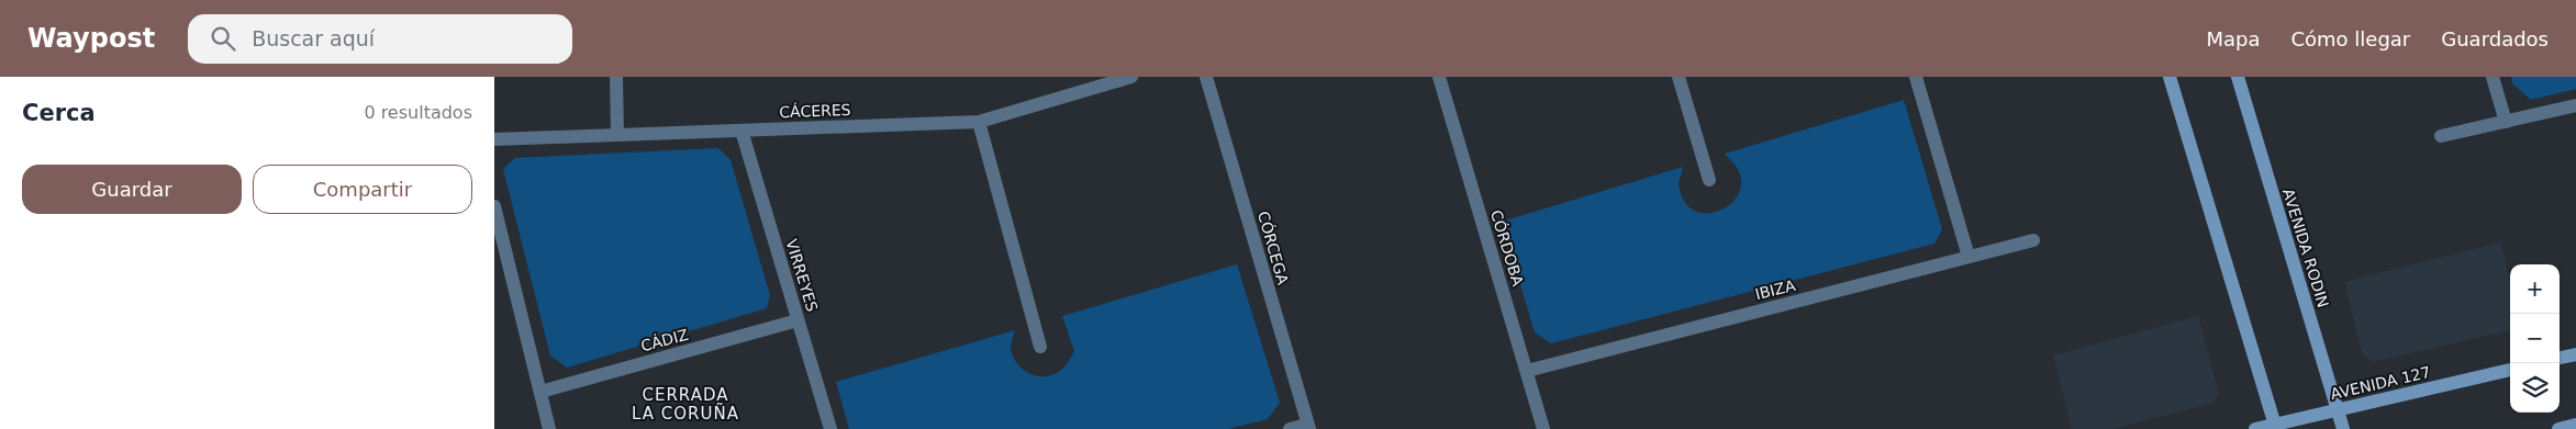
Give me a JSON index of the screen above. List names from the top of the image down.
{
  "streets": {
    "main road": ["AVENIDA RODIN", "AVENIDA 127"],
    "street": [
      "CÁCERES",
      "CÓRCEGA",
      "CÓRDOBA",
      "VIRREYES",
      "IBIZA",
      "CÁDIZ"
    ]
  },
  "crossings": [
    ["CÁCERES", "VIRREYES"],
    ["CÓRDOBA", "IBIZA"],
    ["AVENIDA RODIN", "AVENIDA 127"],
    ["VIRREYES", "CÁDIZ"]
  ],
  "districts": ["CERRADA LA CORUÑA"],
  "page": {
    "header": "Waypost",
    "search": "Buscar aquí",
    "nav": ["Mapa", "Cómo llegar", "Guardados"],
    "heading": ["Cerca", "0 resultados"],
    "buttons": ["Guardar", "Compartir"],
    "map_buttons": ["+", "−"]
  }
}
